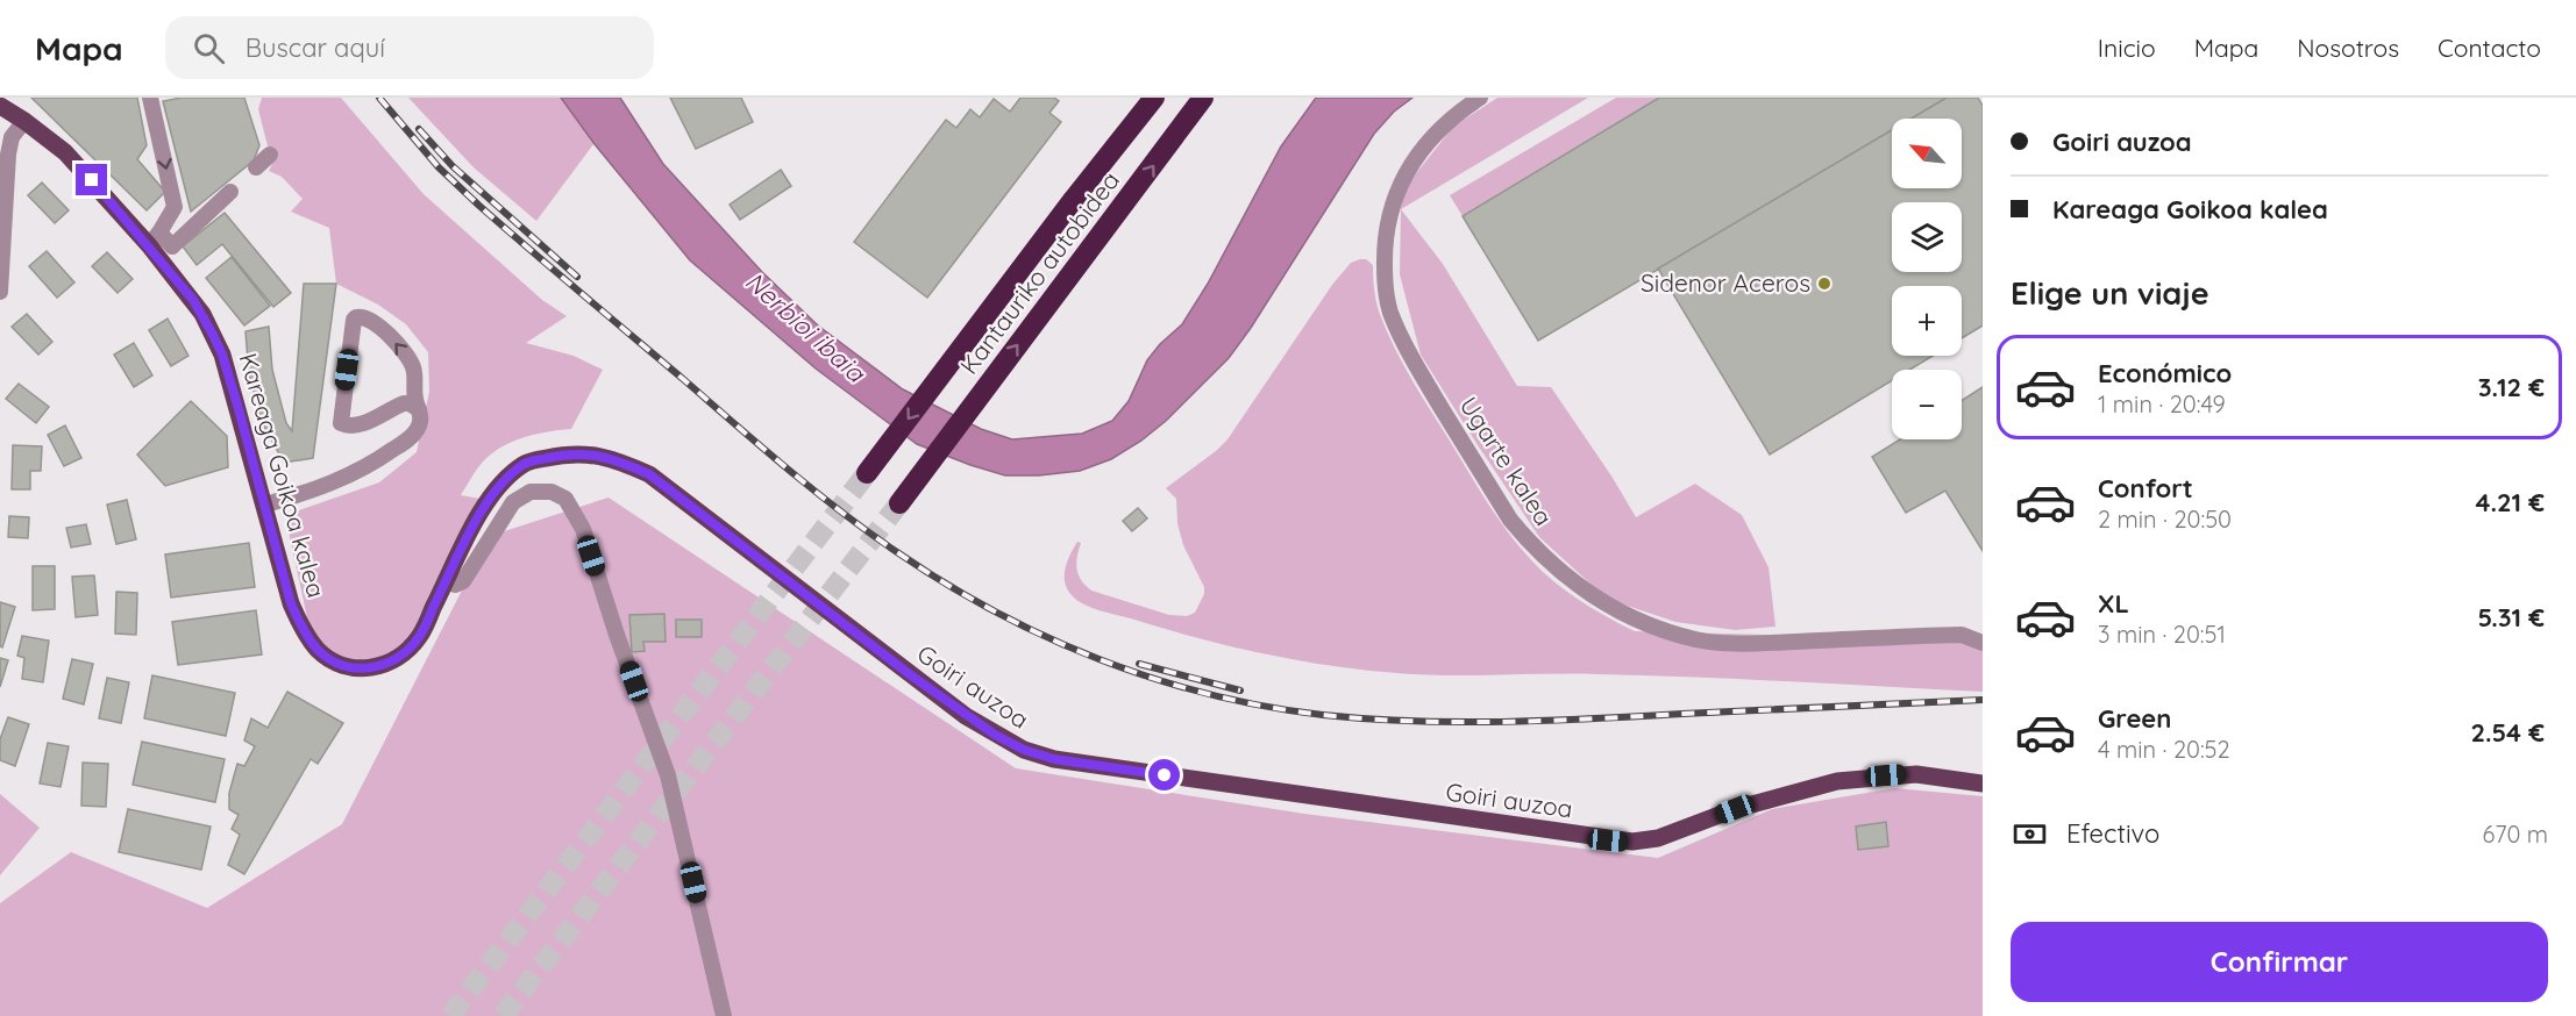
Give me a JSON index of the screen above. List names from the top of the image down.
{
  "streets": {
    "highway": ["Kantauriko autobidea"],
    "main road": ["Kareaga Goikoa kalea", "Goiri auzoa"],
    "street": ["Ugarte kalea"]
  },
  "crossings": [
    ["Kareaga Goikoa kalea", "Goiri auzoa"]
  ],
  "water": ["Nerbioi ibaia"],
  "places": ["Sidenor Aceros"],
  "north": "top left",
  "page": {
    "header": "Mapa",
    "search": "Buscar aquí",
    "nav": [
      "Inicio",
      "Mapa",
      "Nosotros",
      "Contacto"
    ],
    "banner": ["Goiri auzoa", "Kareaga Goikoa kalea"],
    "map_buttons": ["+", "−"],
    "heading": "Elige un viaje",
    "list": [
      {
        "name": "Económico",
        "note": "1 min · 20:49",
        "value": "3.12 €"
      },
      {
        "name": "Confort",
        "note": "2 min · 20:50",
        "value": "4.21 €"
      },
      {
        "name": "XL",
        "note": "3 min · 20:51",
        "value": "5.31 €"
      },
      {
        "name": "Green",
        "note": "4 min · 20:52",
        "value": "2.54 €"
      }
    ],
    "pay": ["Efectivo", "670 m"],
    "buttons": "Confirmar"
  }
}
